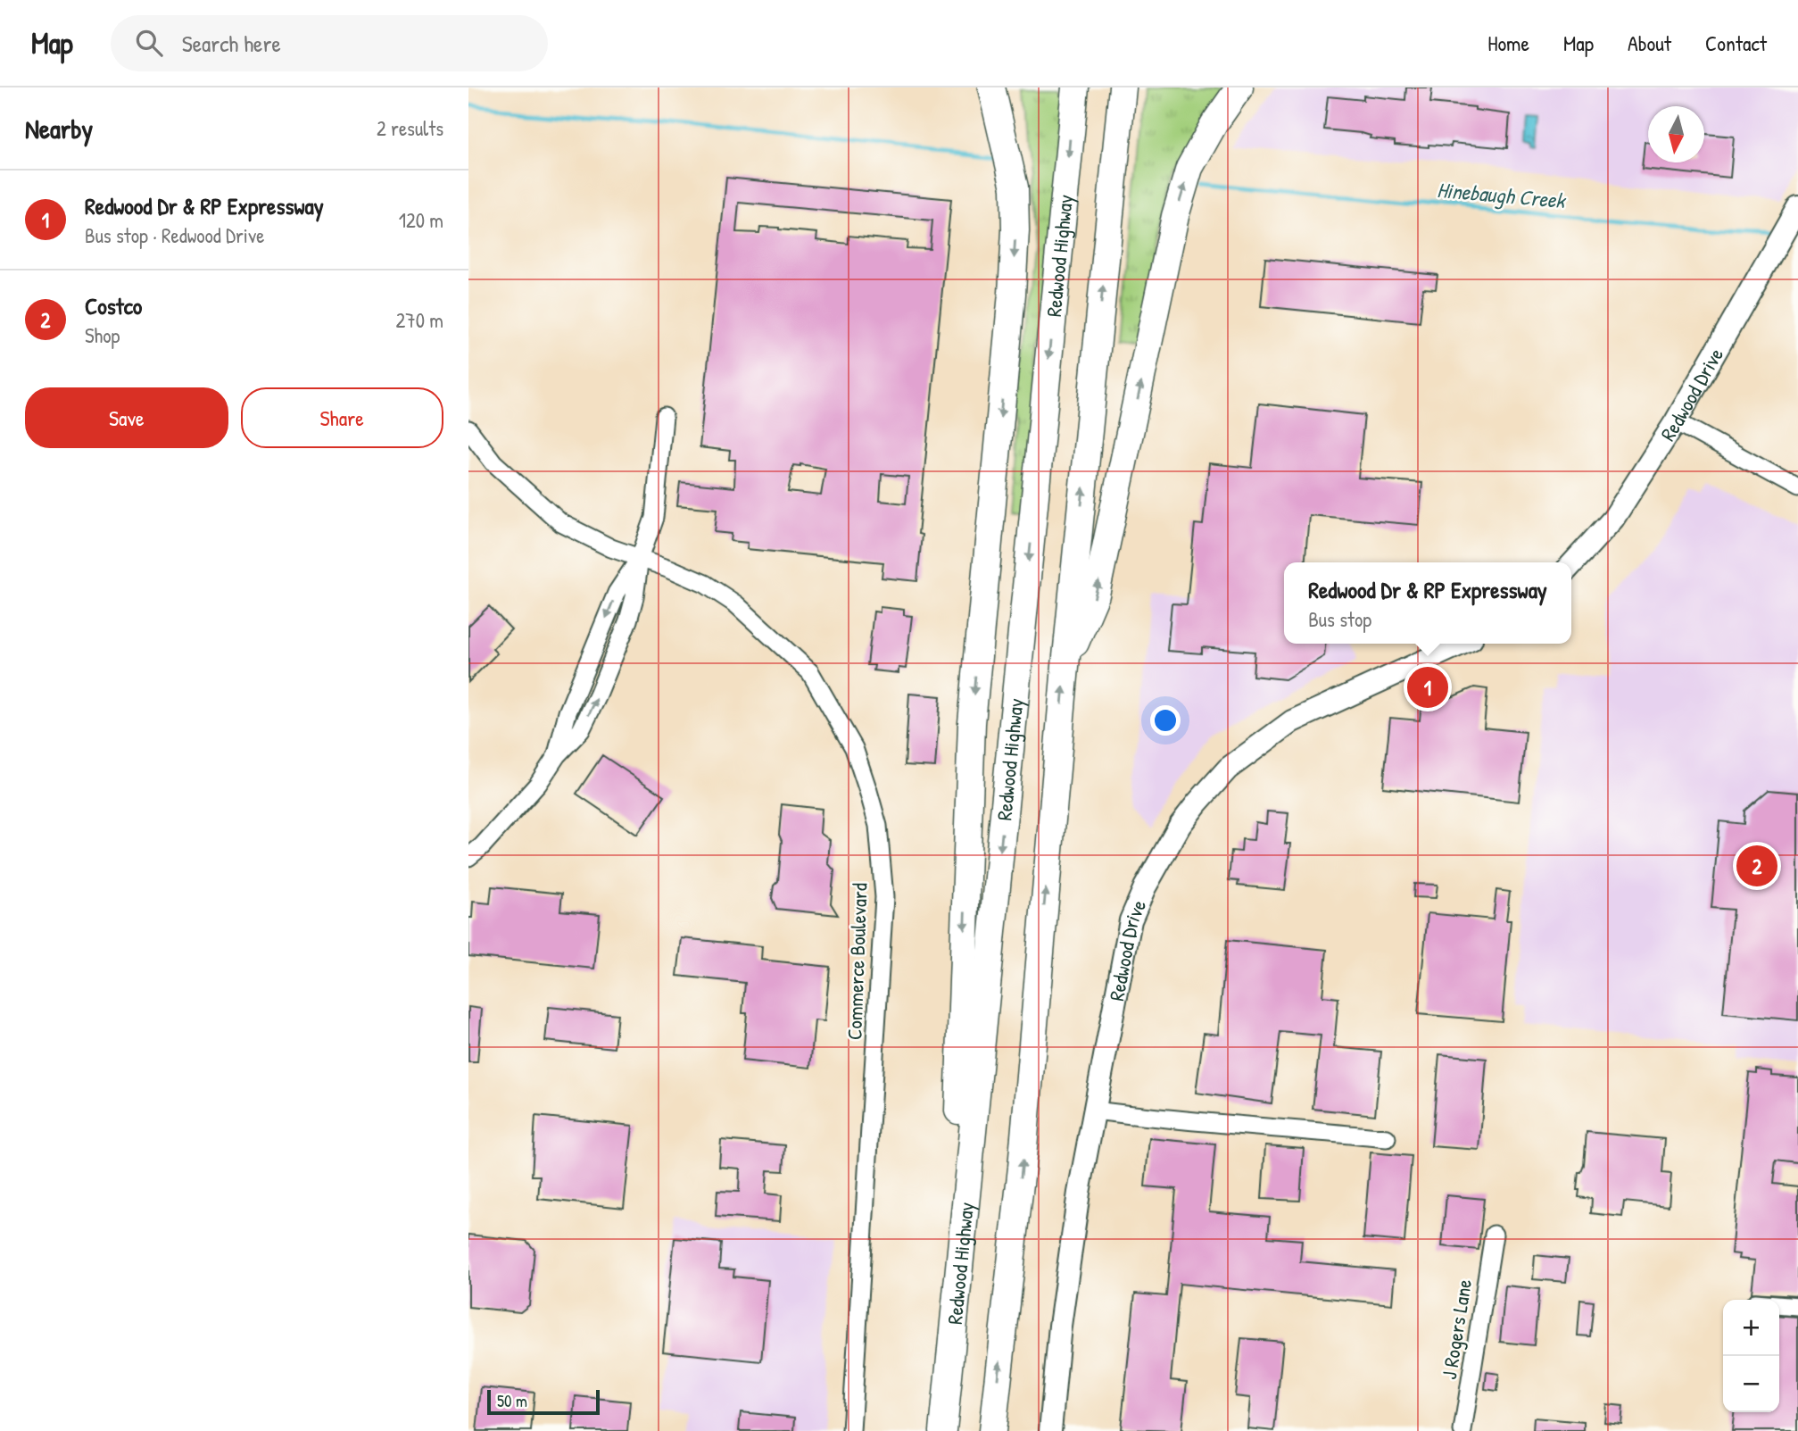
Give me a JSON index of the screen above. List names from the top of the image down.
{
  "streets": {
    "highway": ["Redwood Highway"],
    "main road": ["Redwood Drive"],
    "street": ["Commerce Boulevard", "J Rogers Lane"]
  },
  "water": ["Hinebaugh Creek"],
  "scale_bar": "50 m",
  "north": "bottom",
  "page": {
    "header": "Map",
    "search": "Search here",
    "nav": [
      "Home",
      "Map",
      "About",
      "Contact"
    ],
    "heading": ["Nearby", "2 results"],
    "list": [
      {
        "mark": "1",
        "name": "Redwood Dr & RP Expressway",
        "note": "Bus stop · Redwood Drive",
        "value": "120 m"
      },
      {
        "mark": "2",
        "name": "Costco",
        "note": "Shop",
        "value": "270 m"
      }
    ],
    "buttons": ["Save", "Share"],
    "popup": ["Redwood Dr & RP Expressway", "Bus stop"],
    "pins": ["1", "2"],
    "map_buttons": ["+", "−"],
    "scale": "50 m"
  }
}
